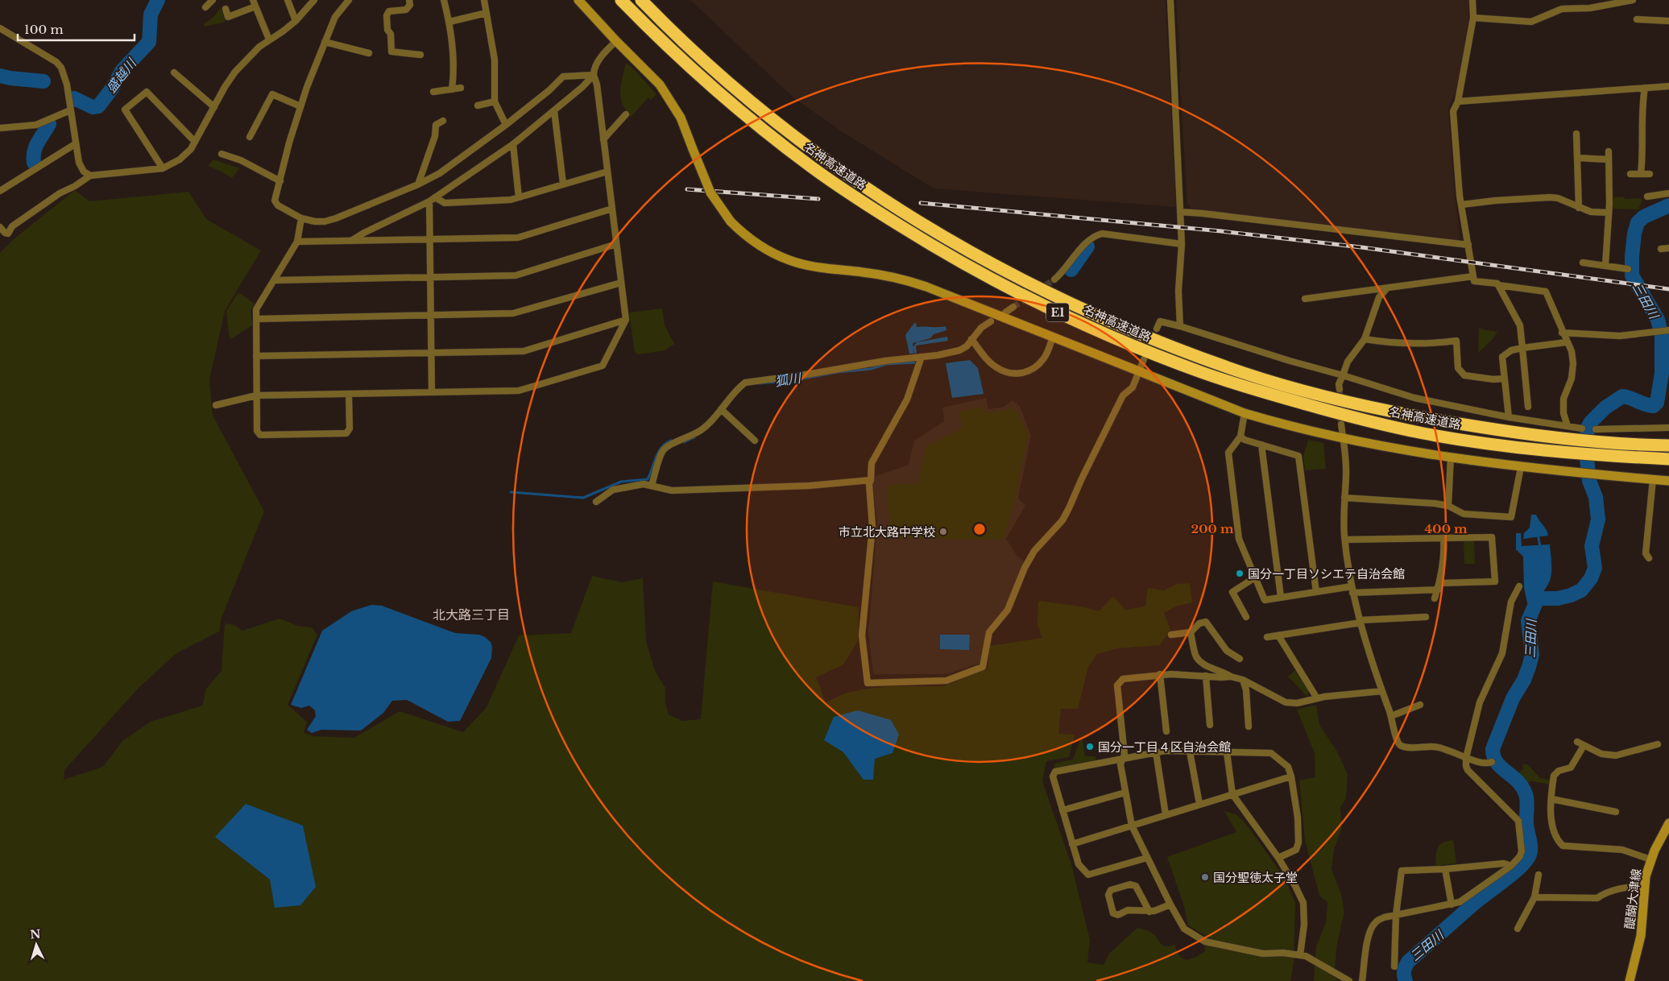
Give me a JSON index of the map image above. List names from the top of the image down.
{
  "streets": {
    "highway": ["名神高速道路", "E1"],
    "street": ["醍醐大津線"]
  },
  "districts": ["北大路三丁目"],
  "water": ["盛越川", "三田川", "狐川"],
  "places": [
    "市立北大路中学校",
    "国分一丁目ソシエテ自治会館",
    "国分一丁目４区自治会館",
    "国分聖徳太子堂"
  ],
  "scale_bar": "100 m",
  "north": "top",
  "rings": ["200 m", "400 m"]
}
